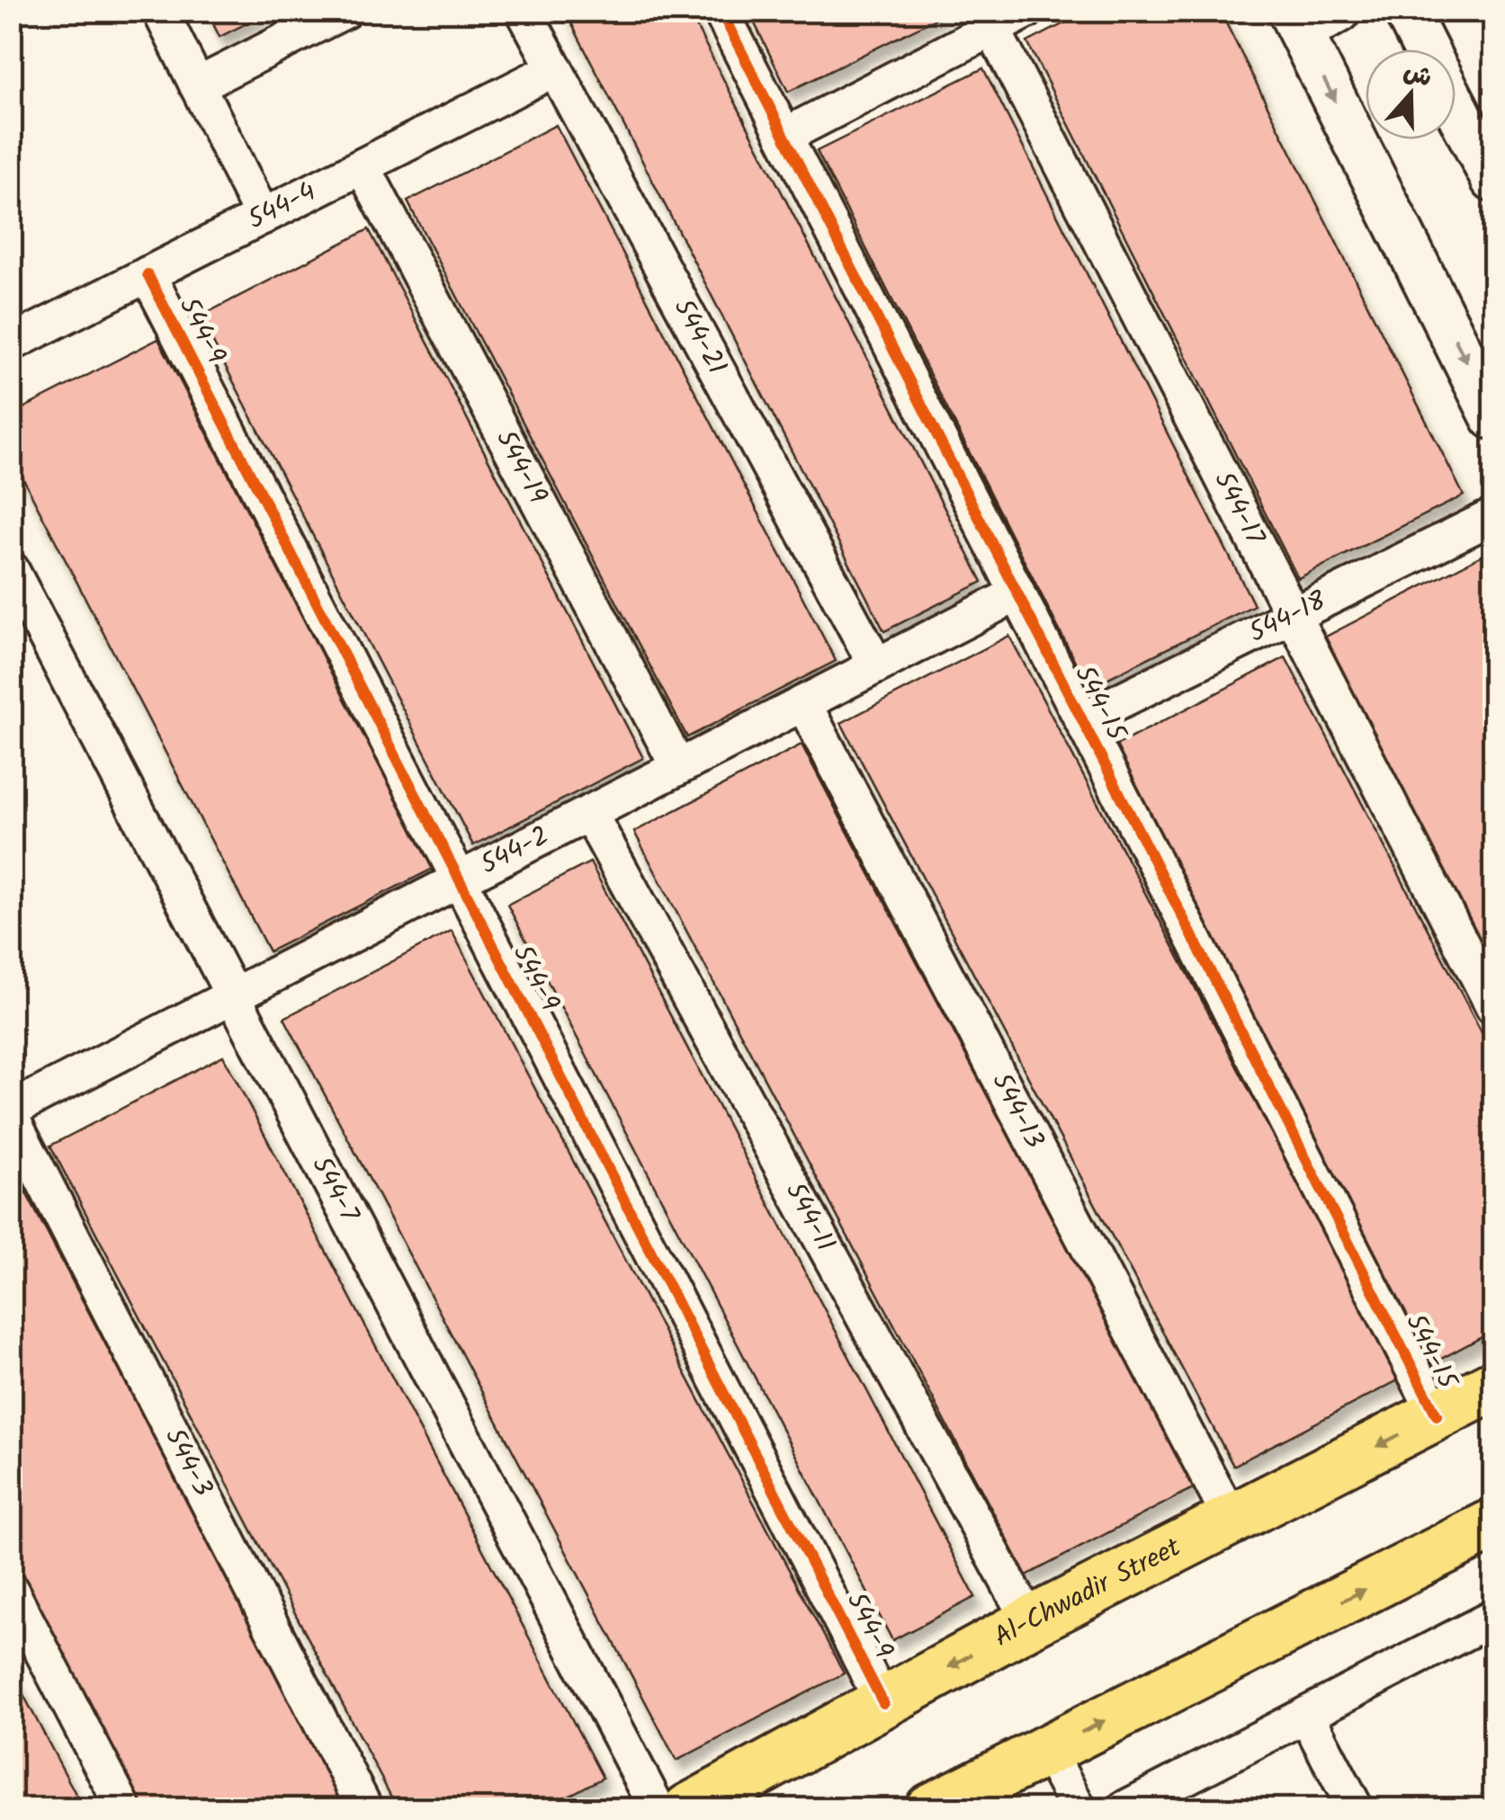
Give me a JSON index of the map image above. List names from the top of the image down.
{
  "streets": {
    "main road": ["Al-Chwadir Street"],
    "street": [
      "544-4",
      "544-9",
      "544-21",
      "544-19",
      "544-17",
      "544-18",
      "544-15",
      "544-2",
      "544-13",
      "544-7",
      "544-11",
      "544-3"
    ]
  },
  "crossings": [
    ["544-4", "544-9"],
    ["544-4", "544-21"],
    ["544-4", "544-19"],
    ["544-9", "544-2"],
    ["544-9", "Al-Chwadir Street"],
    ["544-21", "544-2"],
    ["544-19", "544-2"],
    ["544-17", "544-18"],
    ["544-18", "544-15"],
    ["544-15", "544-2"],
    ["544-15", "Al-Chwadir Street"],
    ["544-2", "544-13"],
    ["544-2", "544-7"],
    ["544-2", "544-11"],
    ["544-13", "Al-Chwadir Street"],
    ["544-11", "Al-Chwadir Street"]
  ],
  "north": "top"
}
